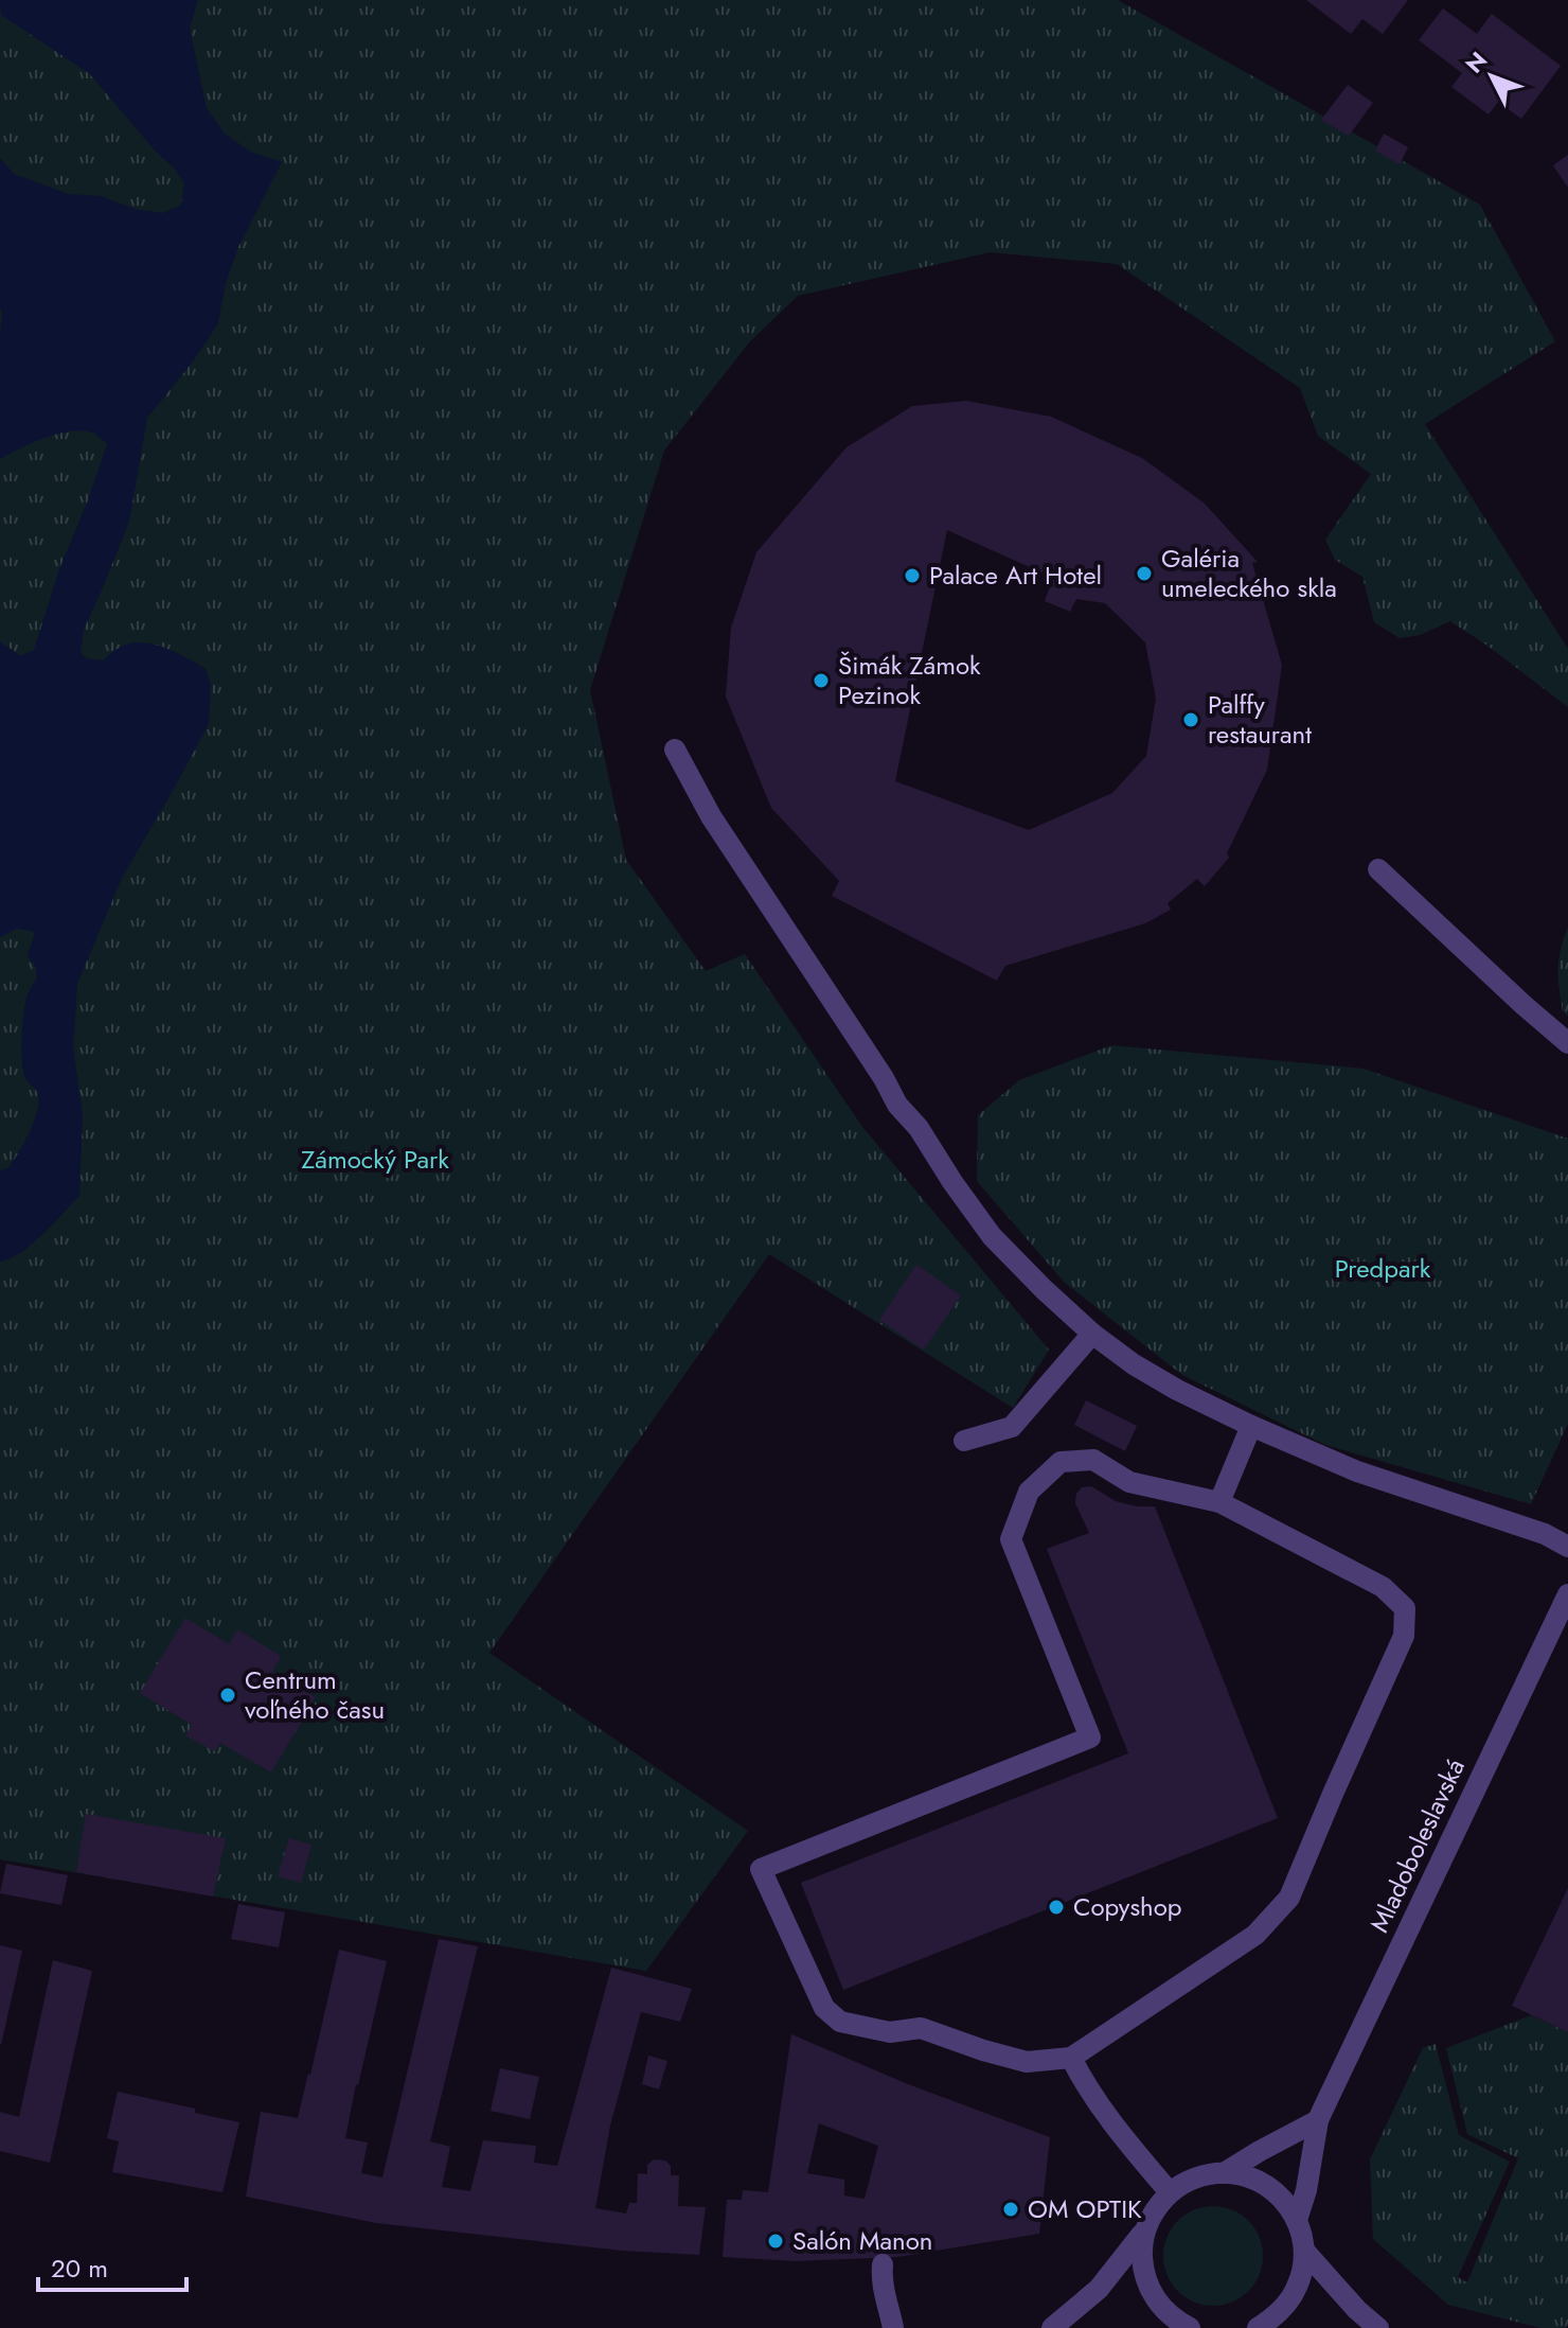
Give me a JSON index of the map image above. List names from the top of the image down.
{
  "streets": {
    "street": ["Mladoboleslavská"]
  },
  "parks": ["Zámocký Park", "Predpark"],
  "places": [
    "Galéria umeleckého skla",
    "Palace Art Hotel",
    "Šimák Zámok Pezinok",
    "Palffy restaurant",
    "Centrum voľného času",
    "Copyshop",
    "OM OPTIK",
    "Salón Manon"
  ],
  "scale_bar": "20 m",
  "north": "top left"
}
